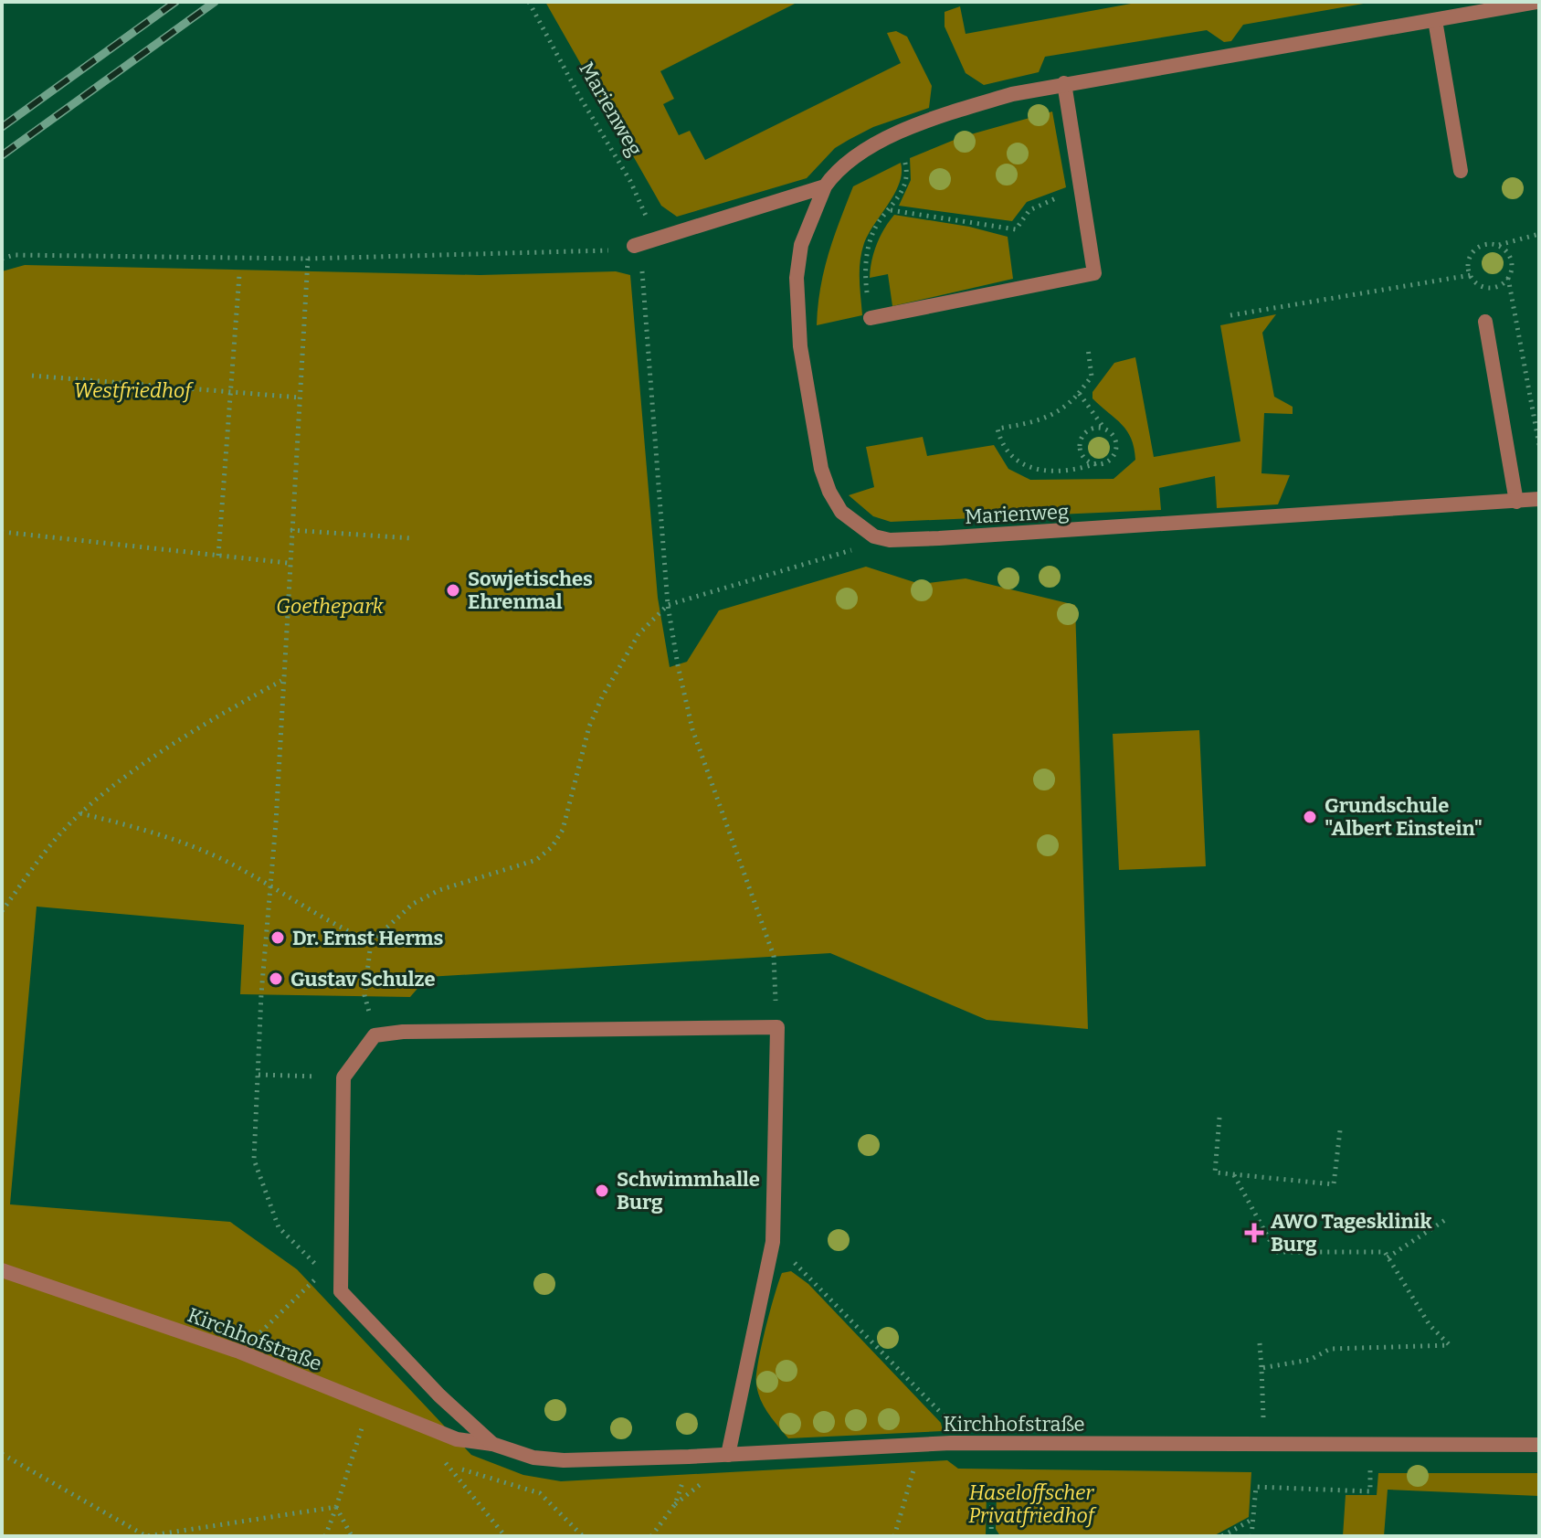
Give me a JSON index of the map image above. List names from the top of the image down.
{
  "streets": {
    "street": ["Marienweg", "Kirchhofstraße"]
  },
  "parks": ["Westfriedhof", "Goethepark", "Haseloffscher Privatfriedhof"],
  "places": {
    "other": [
      "Sowjetisches Ehrenmal",
      "Grundschule \"Albert Einstein\"",
      "Dr. Ernst Herms",
      "Gustav Schulze",
      "Schwimmhalle Burg"
    ],
    "health": ["AWO Tagesklinik Burg"]
  }
}
